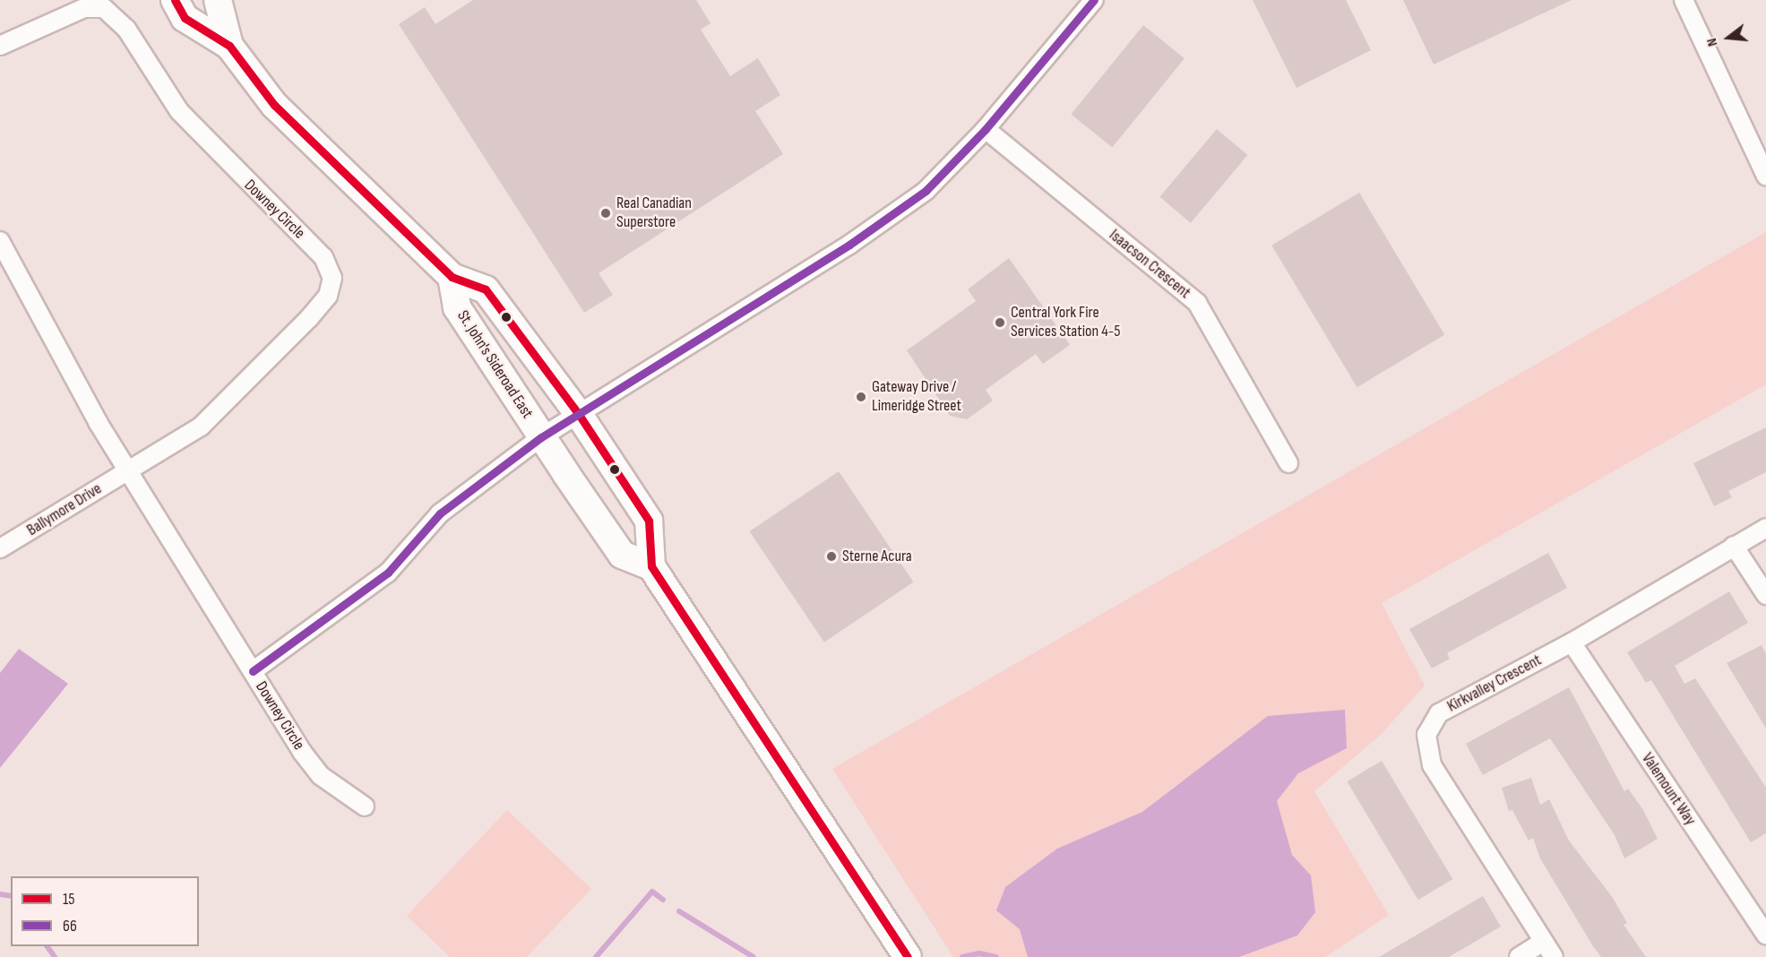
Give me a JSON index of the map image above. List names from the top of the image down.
{
  "streets": {
    "main road": ["St. John's Sideroad East"],
    "street": [
      "Downey Circle",
      "Isaacson Crescent",
      "Ballymore Drive",
      "Kirkvalley Crescent",
      "Valemount Way"
    ]
  },
  "crossings": [
    ["Downey Circle", "Ballymore Drive"],
    ["Kirkvalley Crescent", "Valemount Way"]
  ],
  "places": [
    "Real Canadian Superstore",
    "Central York Fire Services Station 4-5",
    "Gateway Drive / Limeridge Street",
    "Sterne Acura"
  ],
  "lines": ["transit line 15", "transit line 66"],
  "legend": ["15", "66"],
  "north": "left"
}
